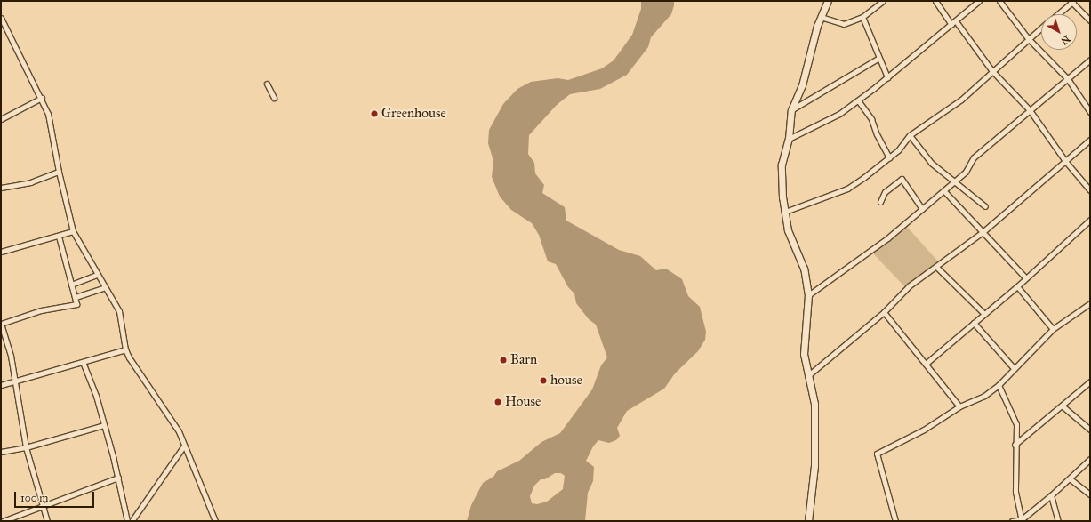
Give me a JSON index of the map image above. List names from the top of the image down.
{
  "places": [
    "Greenhouse",
    "Barn",
    "house",
    "House"
  ],
  "scale_bar": "100 m",
  "north": "bottom right"
}
